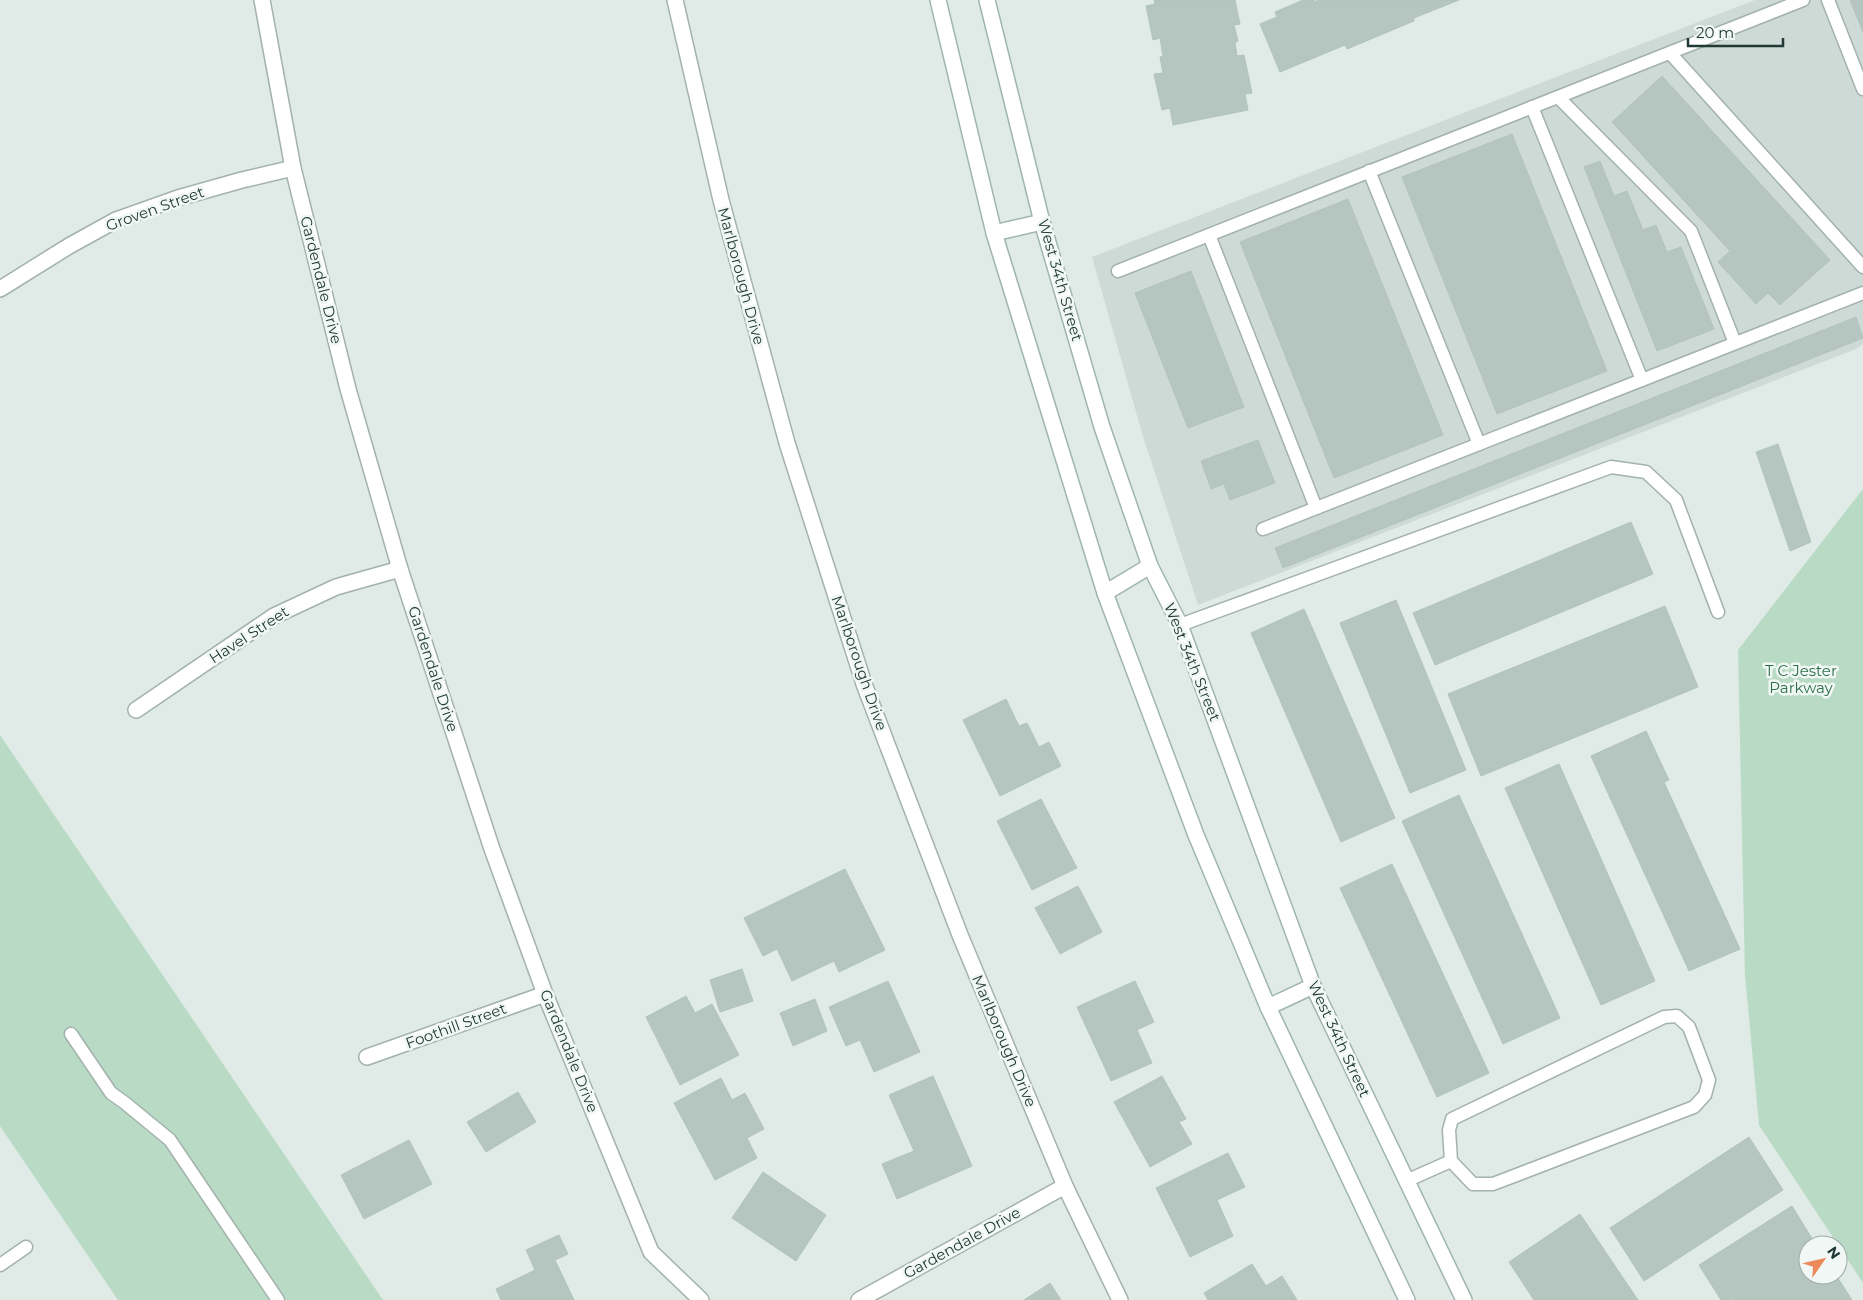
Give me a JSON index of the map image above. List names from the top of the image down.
{
  "streets": {
    "street": [
      "Groven Street",
      "Marlborough Drive",
      "Gardendale Drive",
      "West 34th Street",
      "Havel Street",
      "Foothill Street"
    ]
  },
  "crossings": [
    ["Groven Street", "Gardendale Drive"],
    ["Marlborough Drive", "Gardendale Drive"],
    ["Gardendale Drive", "Havel Street"],
    ["Gardendale Drive", "Foothill Street"]
  ],
  "parks": ["T C Jester Parkway"],
  "scale_bar": "20 m",
  "north": "top right"
}
